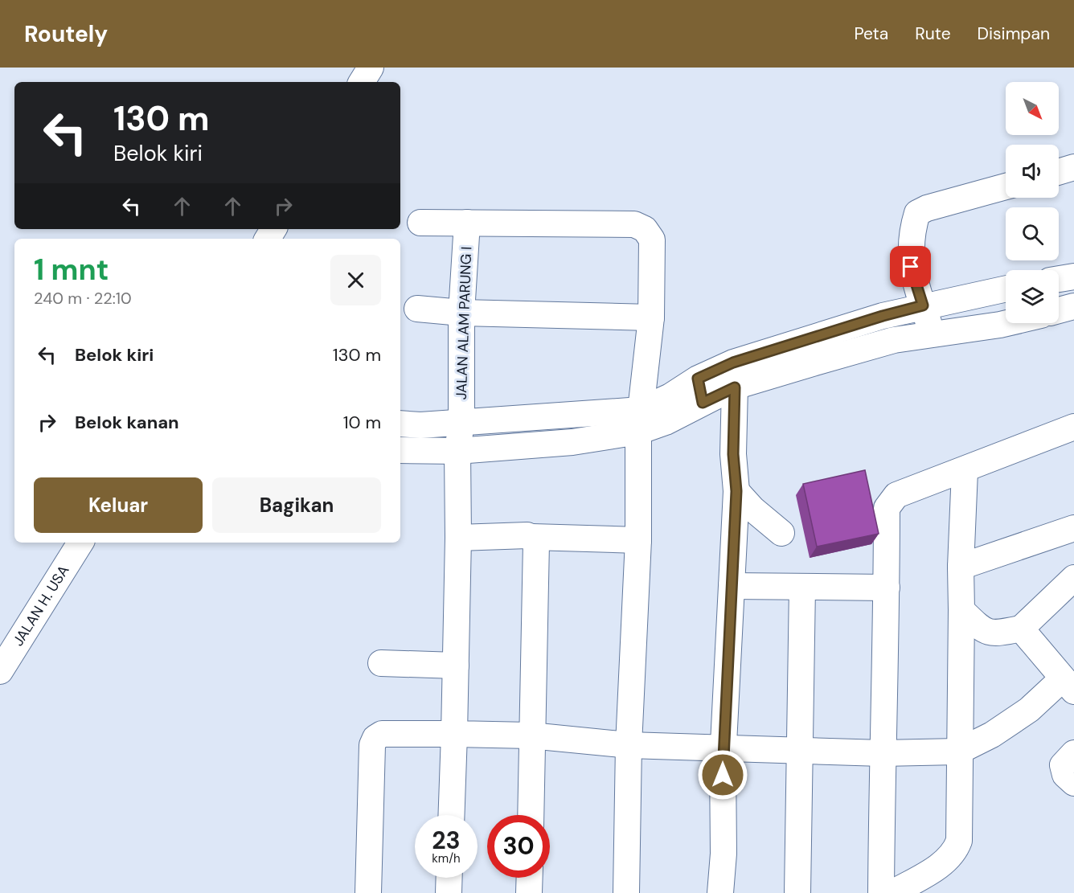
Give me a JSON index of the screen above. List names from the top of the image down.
{
  "streets": {
    "street": ["JALAN ALAM PARUNG I", "JALAN H. USA"]
  },
  "north": "bottom right",
  "page": {
    "header": "Routely",
    "nav": ["Peta", "Rute", "Disimpan"],
    "turn": ["130 m", "Belok kiri"],
    "heading": ["1 mnt", "240 m · 22:10"],
    "list": [
      {
        "name": "Belok kiri",
        "value": "130 m"
      },
      {
        "name": "Belok kanan",
        "value": "10 m"
      }
    ],
    "buttons": ["Keluar", "Bagikan"],
    "speed": "23 km/h",
    "limit": "30"
  }
}
